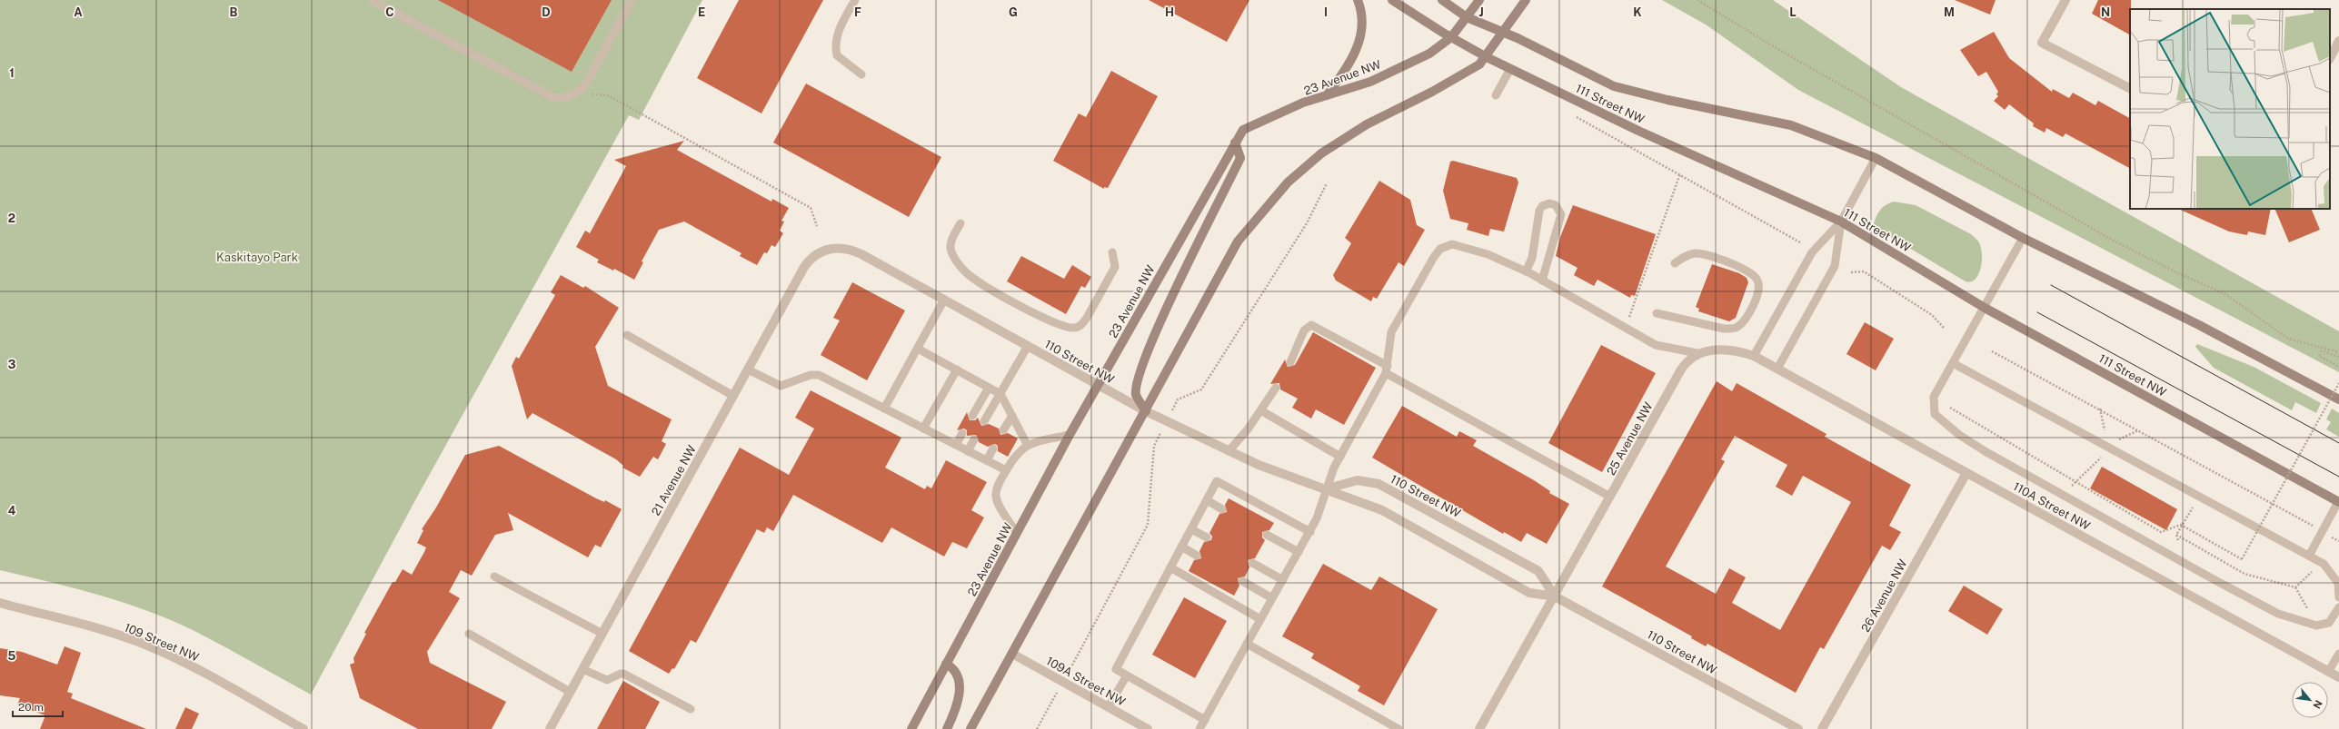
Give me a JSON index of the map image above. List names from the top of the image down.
{
  "streets": {
    "main road": ["23 Avenue NW", "111 Street NW"],
    "street": [
      "110 Street NW",
      "25 Avenue NW",
      "21 Avenue NW",
      "110A Street NW",
      "26 Avenue NW",
      "109 Street NW",
      "109A Street NW"
    ]
  },
  "crossings": [
    ["23 Avenue NW", "111 Street NW"],
    ["23 Avenue NW", "110 Street NW"],
    ["110 Street NW", "25 Avenue NW"],
    ["110 Street NW", "21 Avenue NW"],
    ["110A Street NW", "26 Avenue NW"]
  ],
  "parks": ["Kaskitayo Park"],
  "scale_bar": "20 m",
  "north": "bottom right",
  "grid": {
    "columns": [
      "A",
      "B",
      "C",
      "D",
      "E",
      "F",
      "G",
      "H",
      "I",
      "J",
      "K",
      "L",
      "M",
      "N"
    ],
    "rows": [
      "1",
      "2",
      "3",
      "4",
      "5"
    ]
  }
}
